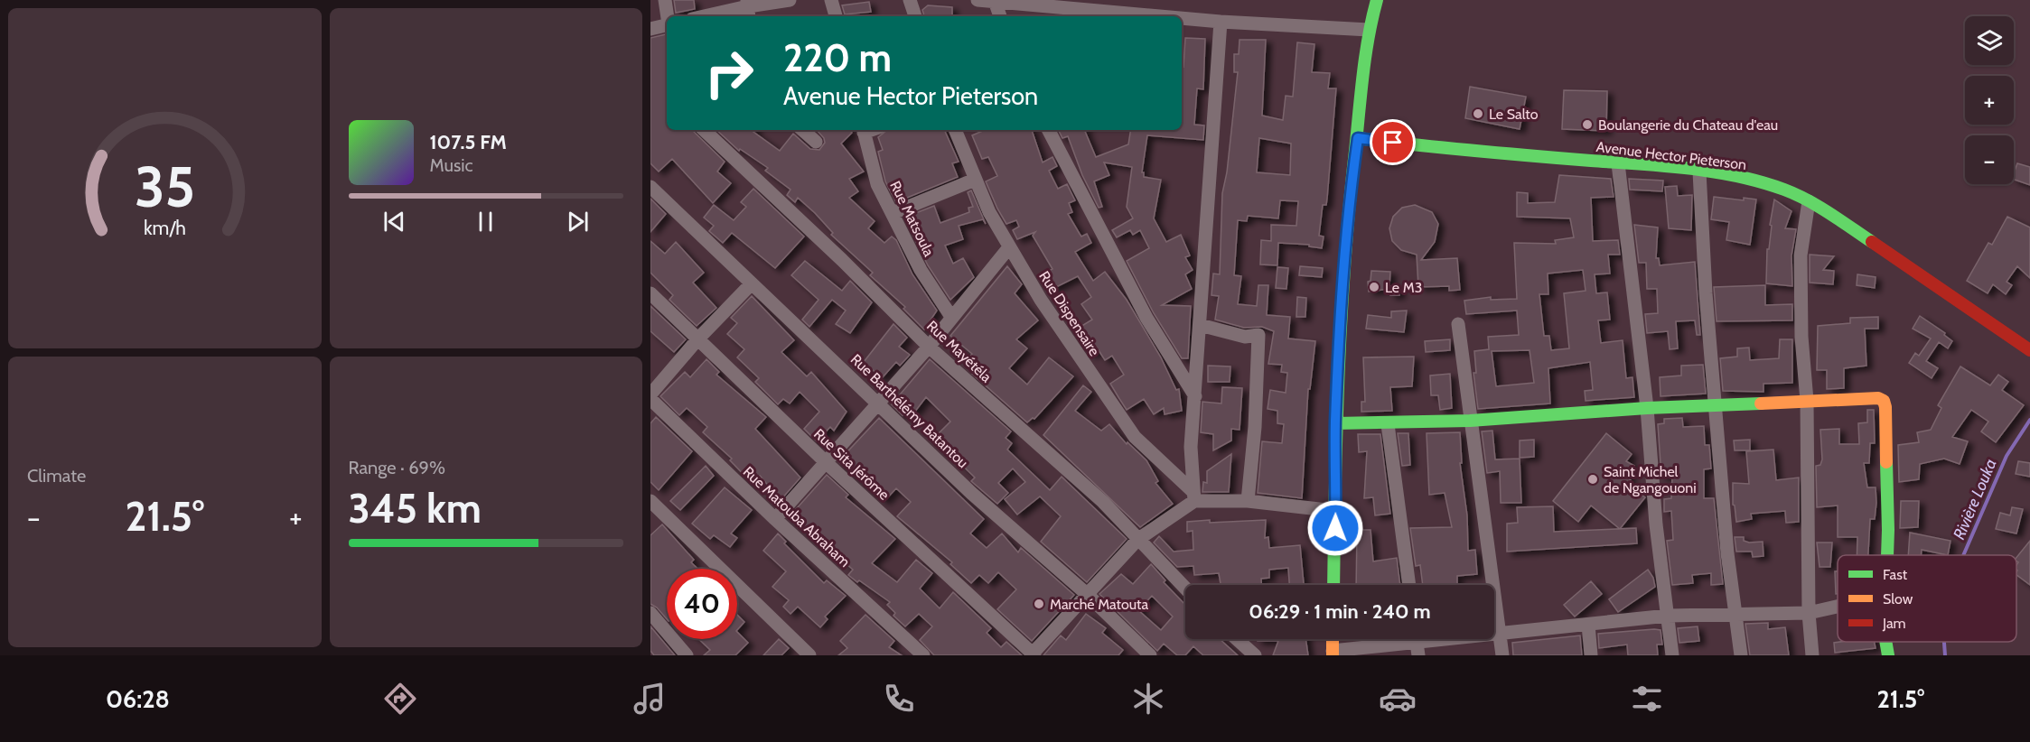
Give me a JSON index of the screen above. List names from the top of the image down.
{
  "streets": {
    "street": [
      "Avenue Hector Pieterson",
      "Rue Matsoula",
      "Rue Dispensaire",
      "Rue Mayétéla",
      "Rue Barthélémy Batantou",
      "Rue Sita Jérôme",
      "Rue Matouba Abraham"
    ]
  },
  "water": ["Rivière Louka"],
  "places": [
    "Le Salto",
    "Boulangerie du Chateau d'eau",
    "Le M3",
    "Saint Michel de Ngangouoni",
    "Marché Matouta"
  ],
  "legend": ["Fast", "Slow", "Jam"],
  "page": {
    "map_buttons": ["+", "−"],
    "turn": ["220 m", "Avenue Hector Pieterson"],
    "song": ["107.5 FM", "Music"],
    "tile": [
      "Climate",
      ["Range · 69%", "345 km"]
    ],
    "heat": ["−", "21.5°", "+"],
    "limit": "40",
    "trip": "06:29 · 1 min · 240 m",
    "tabs": ["06:28", "21.5°"],
    "gauge": ["35", "km/h"]
  }
}
